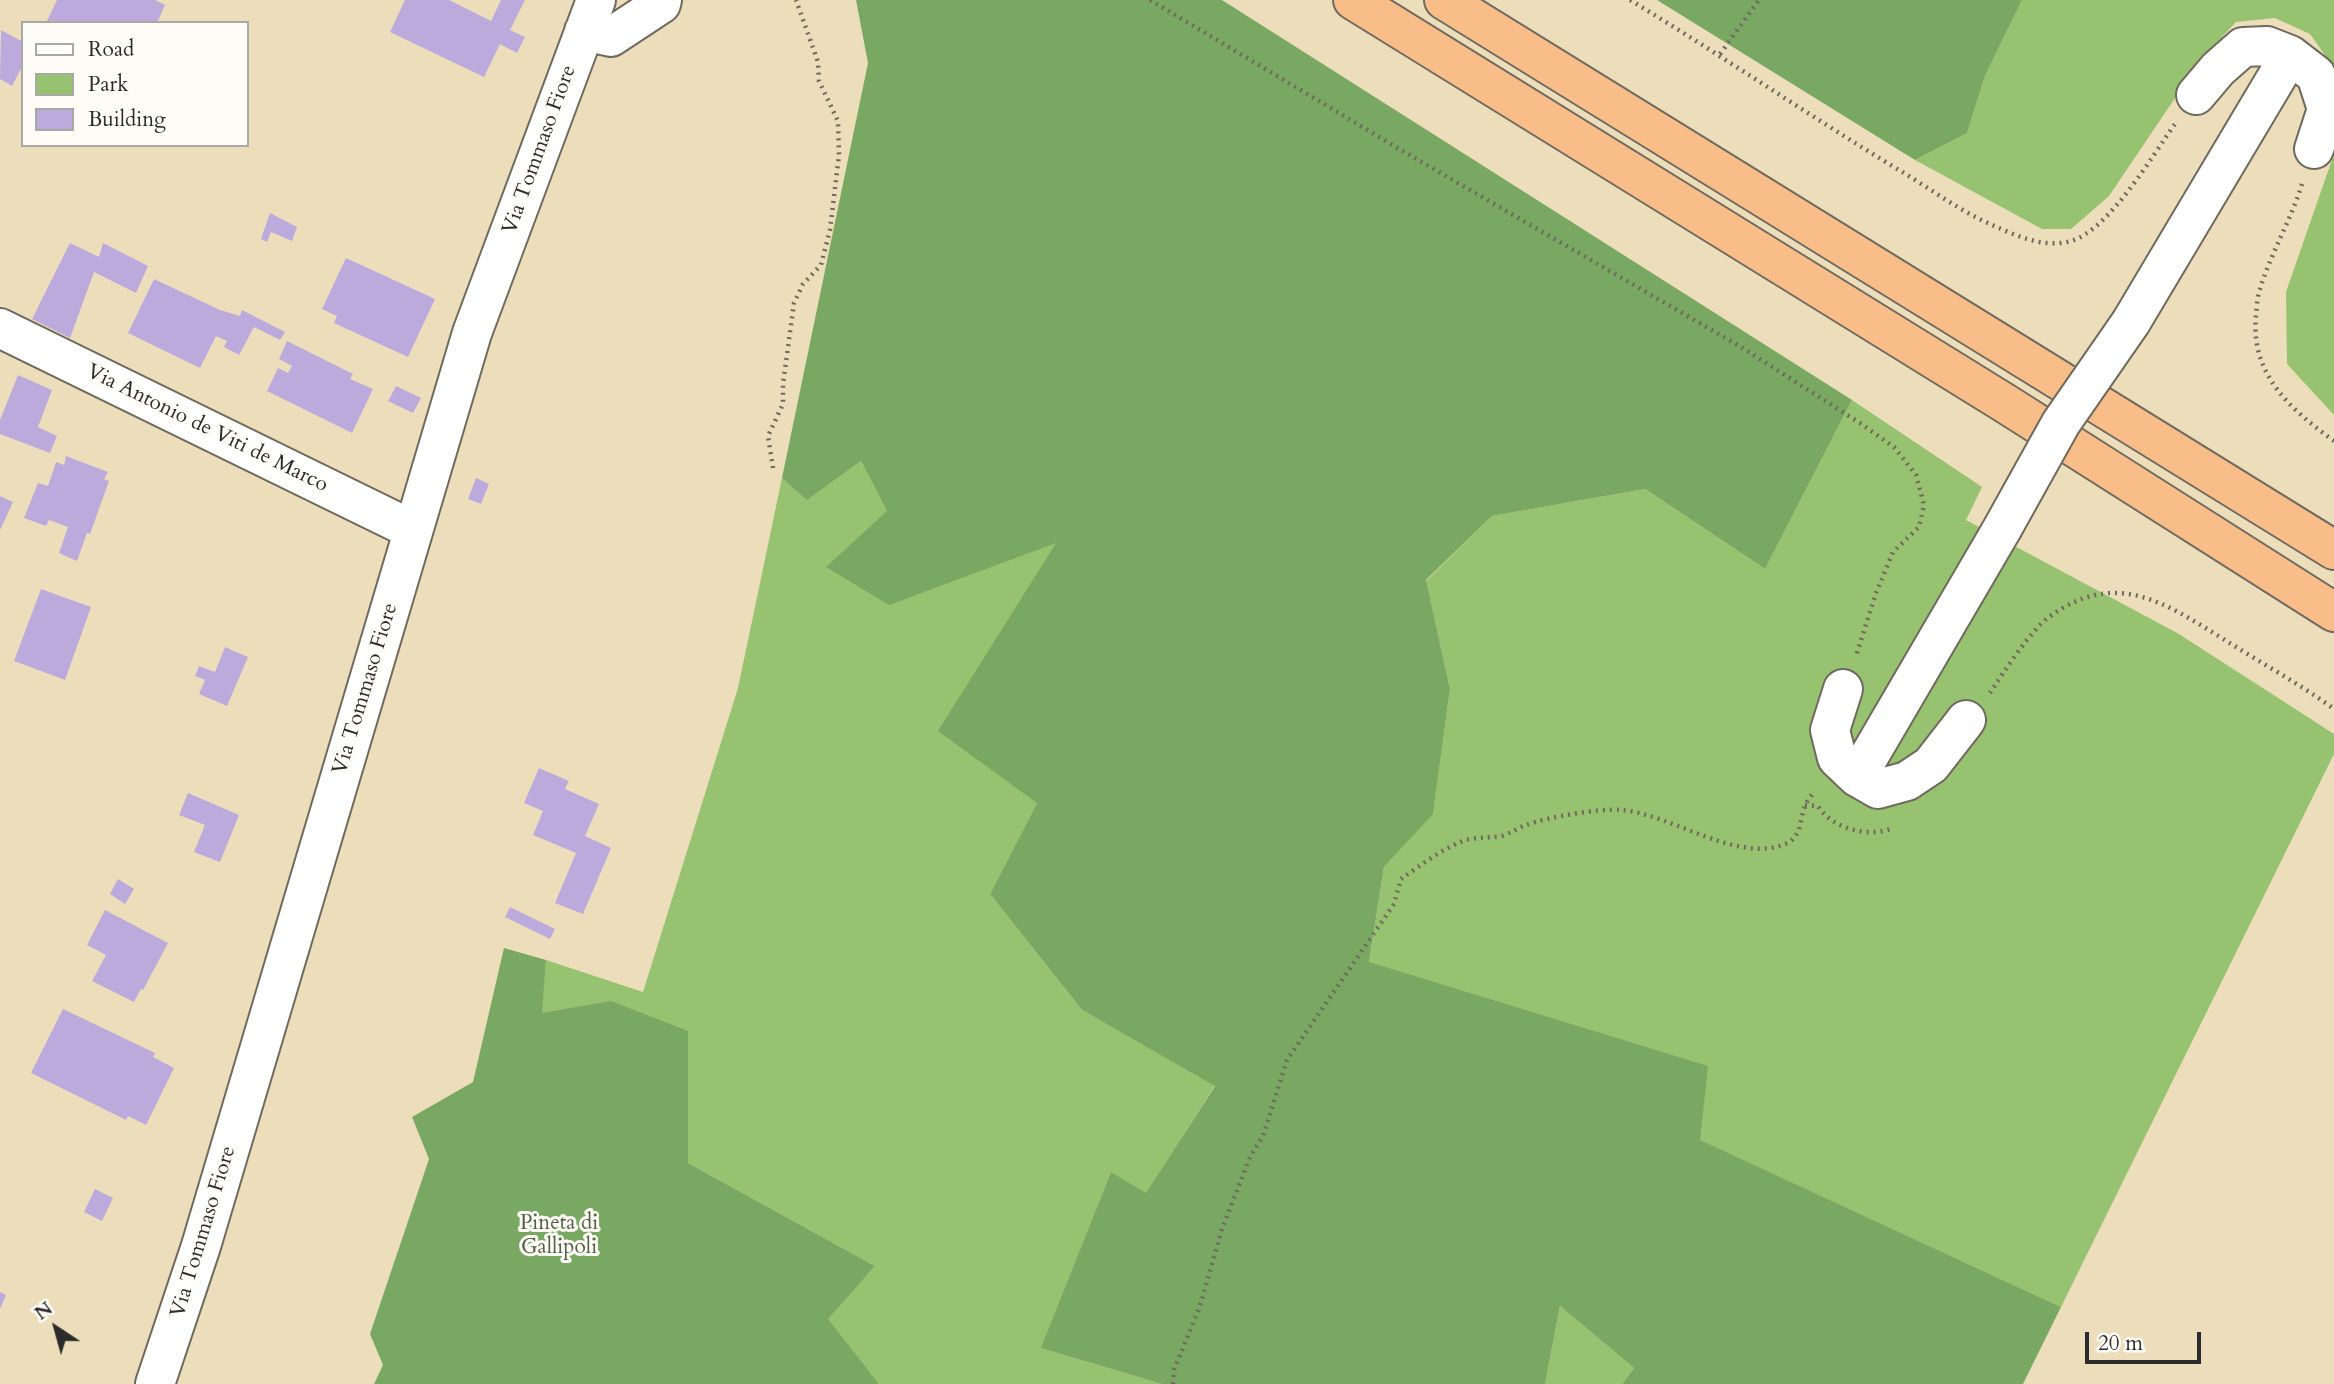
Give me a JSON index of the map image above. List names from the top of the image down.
{
  "streets": {
    "street": ["Via Tommaso Fiore", "Via Antonio de Viti de Marco"]
  },
  "crossings": [
    ["Via Tommaso Fiore", "Via Antonio de Viti de Marco"]
  ],
  "parks": ["Pineta di Gallipoli"],
  "legend": ["Road", "Park", "Building"],
  "scale_bar": "20 m",
  "north": "top left"
}
